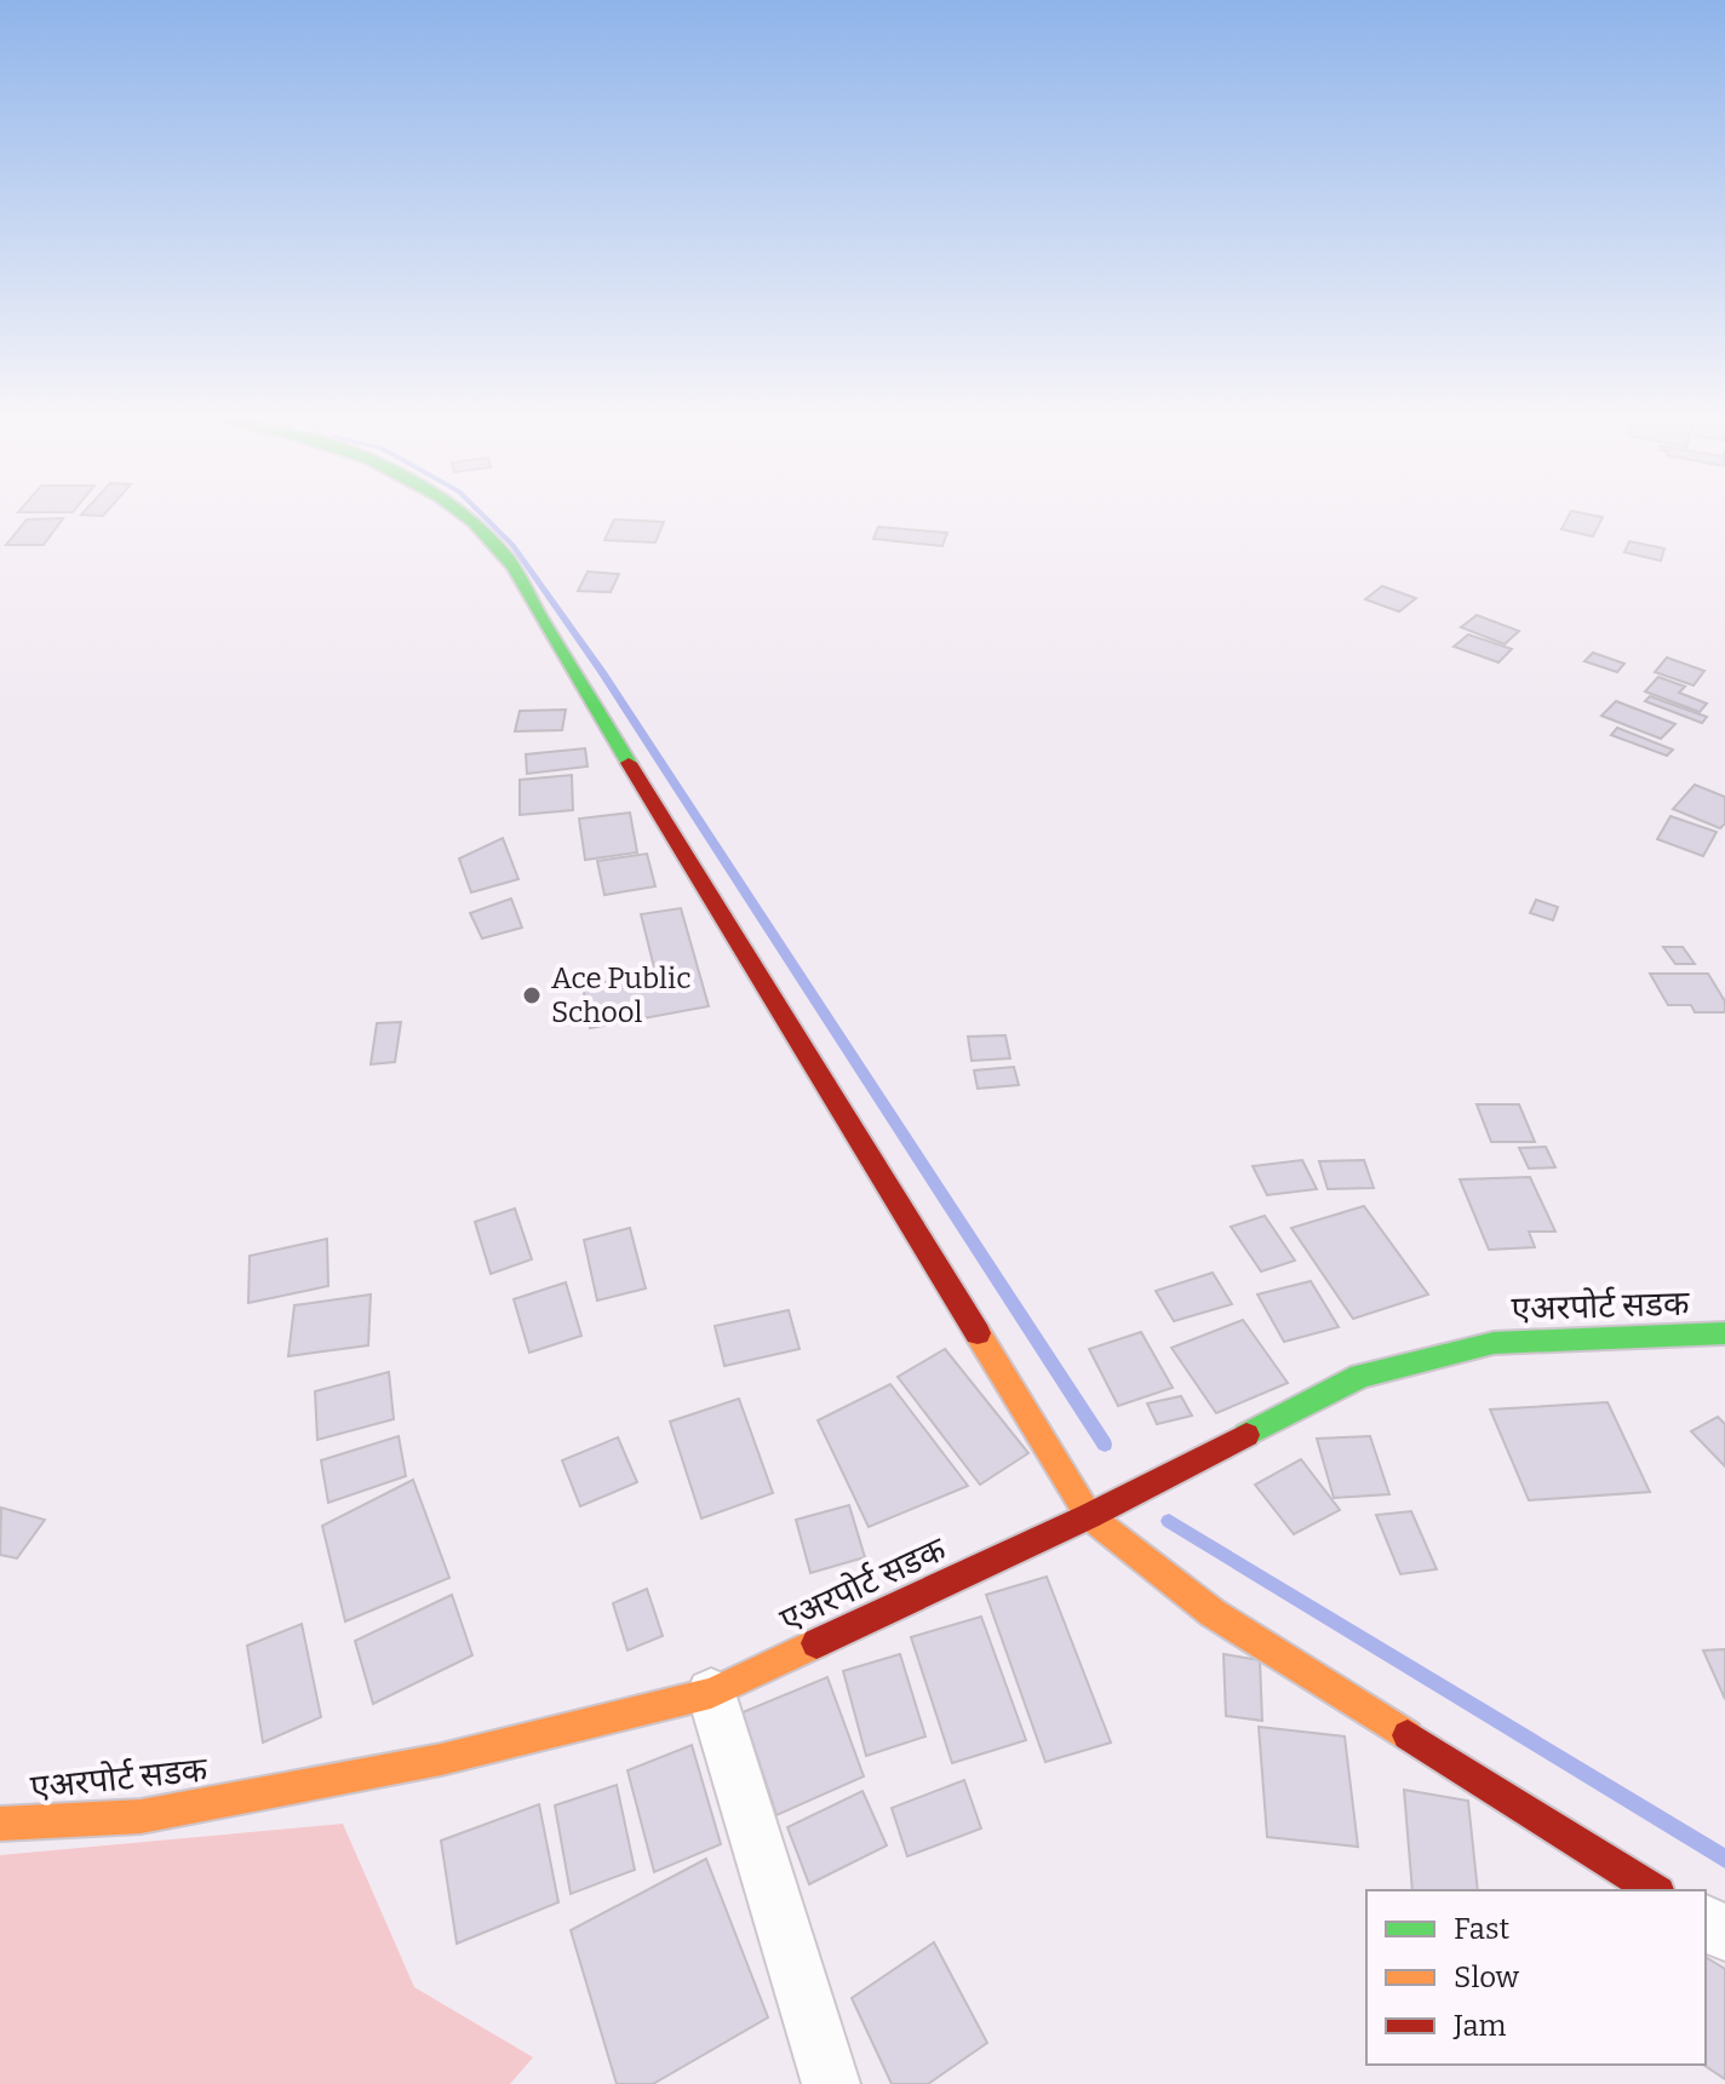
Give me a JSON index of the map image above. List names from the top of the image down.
{
  "streets": {
    "street": ["एअरपोर्ट सडक"]
  },
  "places": ["Ace Public School"],
  "legend": ["Fast", "Slow", "Jam"]
}
